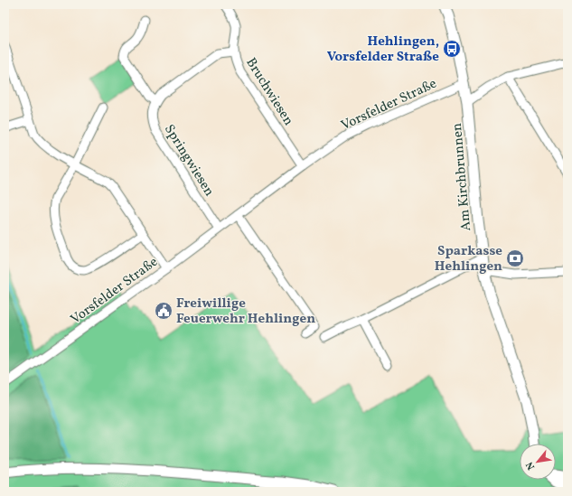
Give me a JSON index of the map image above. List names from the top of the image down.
{
  "streets": {
    "main road": ["Am Kirchbrunnen"],
    "street": ["Bruchwiesen", "Vorsfelder Straße", "Springwiesen"]
  },
  "crossings": [
    ["Bruchwiesen", "Vorsfelder Straße"],
    ["Vorsfelder Straße", "Springwiesen"],
    ["Vorsfelder Straße", "Am Kirchbrunnen"]
  ],
  "places": {
    "bus stop": ["Hehlingen, Vorsfelder Straße"],
    "bank": ["Sparkasse Hehlingen"],
    "public building": ["Freiwillige Feuerwehr Hehlingen"]
  },
  "north": "bottom left"
}
